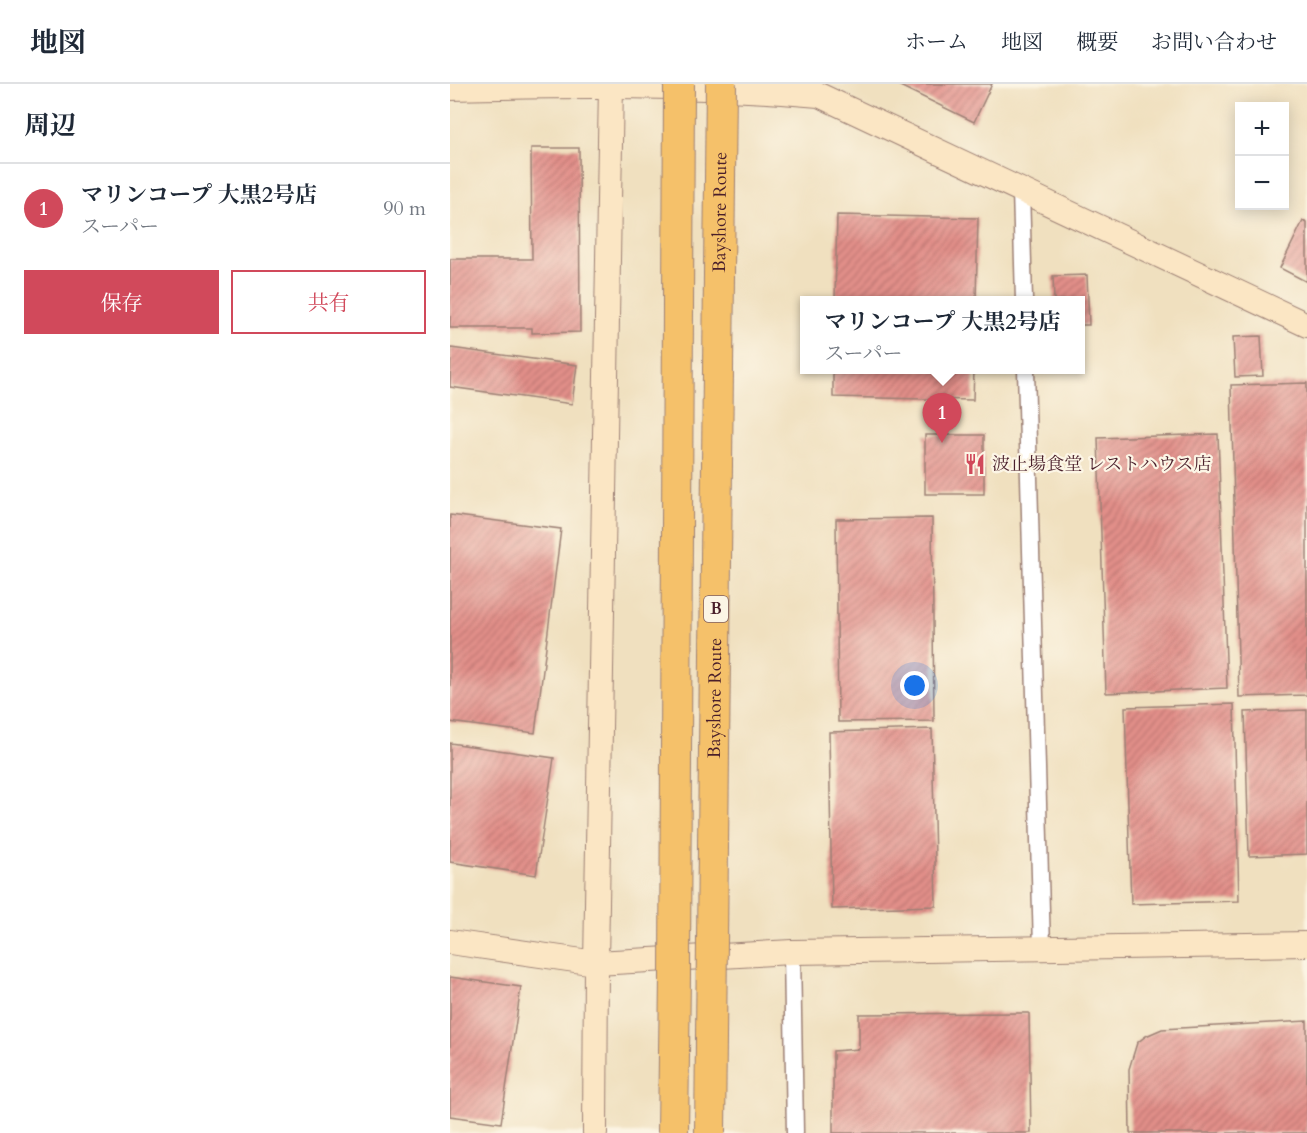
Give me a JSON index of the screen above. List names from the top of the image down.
{
  "streets": {
    "highway": ["Bayshore Route", "B"]
  },
  "places": {
    "restaurant": ["波止場食堂 レストハウス店"]
  },
  "page": {
    "header": "地図",
    "nav": [
      "ホーム",
      "地図",
      "概要",
      "お問い合わせ"
    ],
    "heading": "周辺",
    "map_buttons": ["+", "−"],
    "list": [
      {
        "mark": "1",
        "name": "マリンコープ 大黒2号店",
        "note": "スーパー",
        "value": "90 m"
      }
    ],
    "buttons": ["保存", "共有"],
    "popup": ["マリンコープ 大黒2号店", "スーパー"],
    "pins": "1"
  }
}
